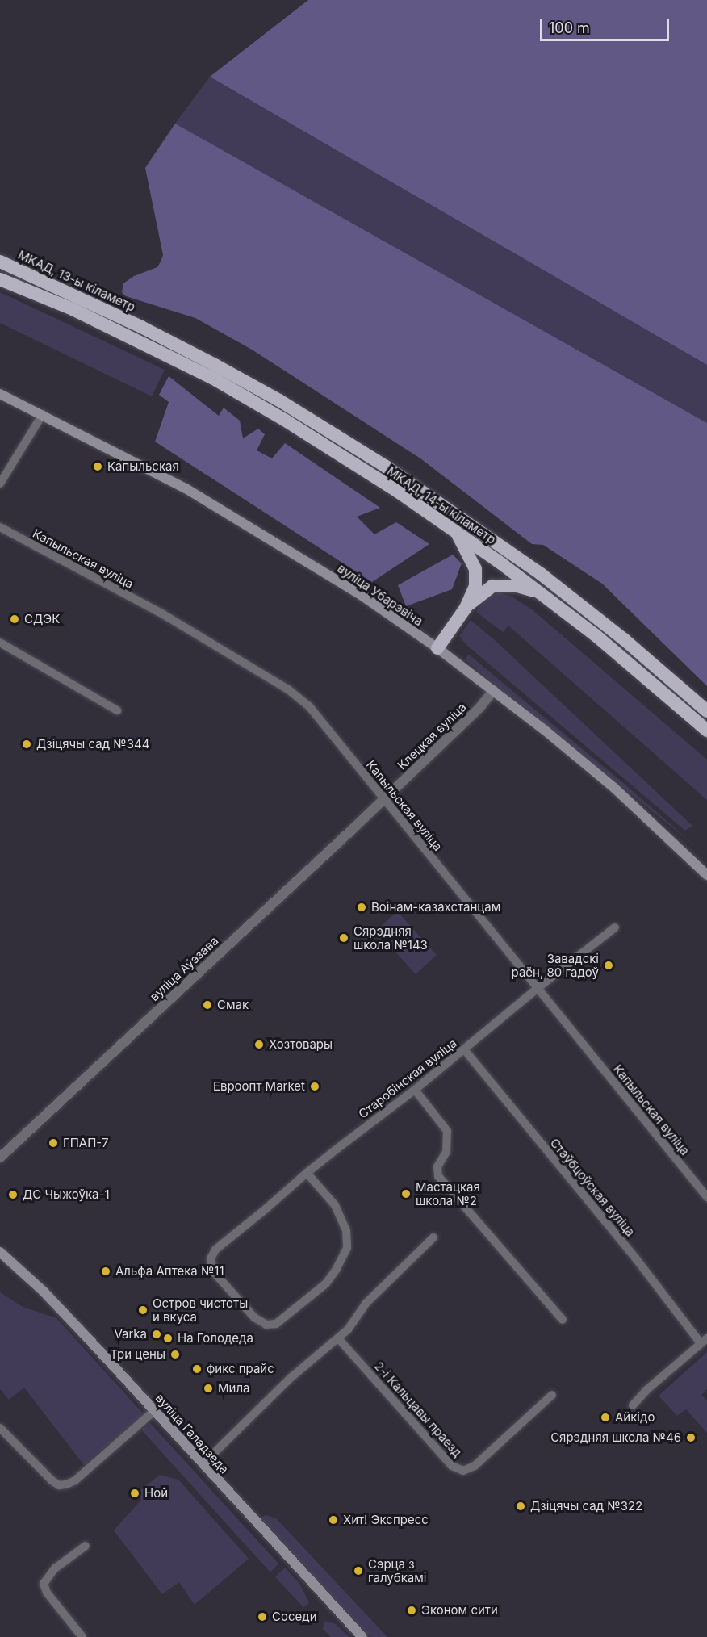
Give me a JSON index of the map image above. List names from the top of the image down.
{
  "streets": {
    "highway": ["МКАД, 13-ы кіламетр", "МКАД, 14-ы кіламетр"],
    "main road": ["вуліца Убарэвіча", "вуліца Галадзеда"],
    "street": [
      "Капыльская вуліца",
      "Клецкая вуліца",
      "вуліца Аўэзава",
      "Старобінская вуліца",
      "Стаўбцоўская вуліца",
      "2-і Кальцавы праезд"
    ]
  },
  "crossings": [
    ["МКАД, 13-ы кіламетр", "МКАД, 14-ы кіламетр"],
    ["Капыльская вуліца", "Клецкая вуліца"],
    ["Капыльская вуліца", "вуліца Аўэзава"],
    ["Капыльская вуліца", "Старобінская вуліца"],
    ["вуліца Убарэвіча", "Клецкая вуліца"],
    ["Клецкая вуліца", "вуліца Аўэзава"],
    ["Старобінская вуліца", "Стаўбцоўская вуліца"]
  ],
  "places": [
    "Капыльская",
    "СДЭК",
    "Дзіцячы сад №344",
    "Воінам-казахстанцам",
    "Сярэдняя школа №143",
    "Завадскі раён, 80 гадоў",
    "Смак",
    "Хозтовары",
    "Евроопт Market",
    "ГПАП-7",
    "Мастацкая школа №2",
    "ДС Чыжоўка-1",
    "Альфа Аптека №11",
    "Остров чистоты и вкуса",
    "Varka",
    "На Голодеда",
    "Три цены",
    "фикс прайс",
    "Мила",
    "Айкідо",
    "Сярэдняя школа №46",
    "Ной",
    "Дзіцячы сад №322",
    "Хит! Экспресс",
    "Сэрца з галубкамі",
    "Эконом сити",
    "Соседи"
  ],
  "scale_bar": "100 m"
}
